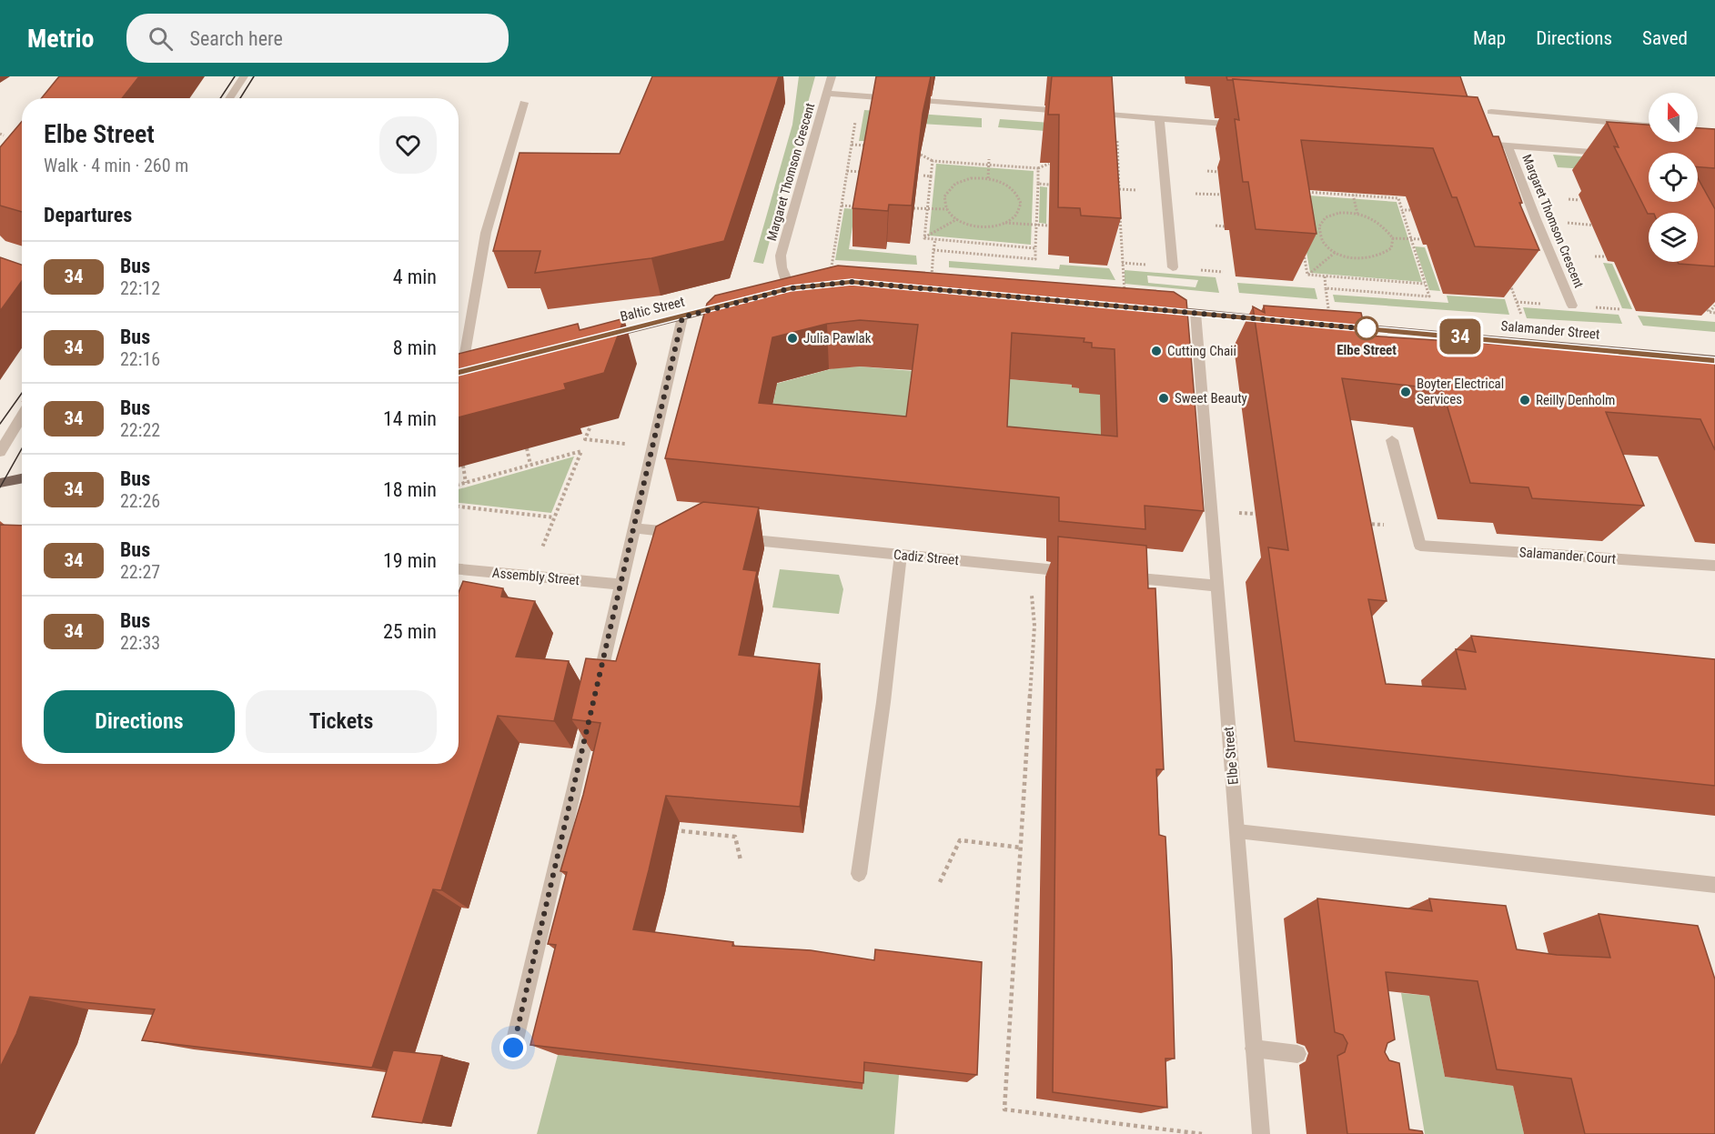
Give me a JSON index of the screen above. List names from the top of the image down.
{
  "streets": {
    "main road": ["Baltic Street", "Salamander Street"],
    "street": [
      "Margaret Thomson Crescent",
      "Salamander Court",
      "Cadiz Street",
      "Assembly Street",
      "Elbe Street"
    ]
  },
  "places": [
    "Elbe Street",
    "Julia Pawlak",
    "Cutting Chaii",
    "Boyter Electrical Services",
    "Sweet Beauty",
    "Reilly Denholm"
  ],
  "lines": ["bus line 34"],
  "north": "top",
  "page": {
    "header": "Metrio",
    "search": "Search here",
    "nav": ["Map", "Directions", "Saved"],
    "on_map": "34",
    "heading": [
      ["Elbe Street", "Walk · 4 min · 260 m"],
      "Departures"
    ],
    "list": [
      {
        "mark": "34",
        "name": "Bus",
        "note": "22:12",
        "value": "4 min"
      },
      {
        "mark": "34",
        "name": "Bus",
        "note": "22:16",
        "value": "8 min"
      },
      {
        "mark": "34",
        "name": "Bus",
        "note": "22:22",
        "value": "14 min"
      },
      {
        "mark": "34",
        "name": "Bus",
        "note": "22:26",
        "value": "18 min"
      },
      {
        "mark": "34",
        "name": "Bus",
        "note": "22:27",
        "value": "19 min"
      },
      {
        "mark": "34",
        "name": "Bus",
        "note": "22:33",
        "value": "25 min"
      }
    ],
    "buttons": ["Directions", "Tickets"]
  }
}
